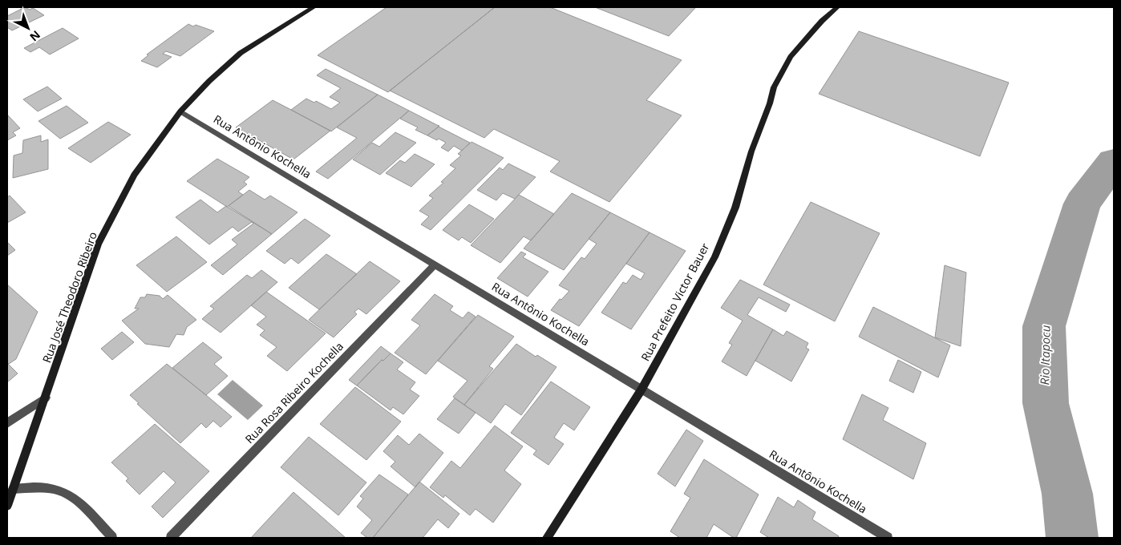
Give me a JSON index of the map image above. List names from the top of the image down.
{
  "streets": {
    "main road": ["Rua José Theodoro Ribeiro", "Rua Prefeito Victor Bauer"],
    "street": ["Rua Antônio Kochella", "Rua Rosa Ribeiro Kochella"]
  },
  "crossings": [
    ["Rua Antônio Kochella", "Rua José Theodoro Ribeiro"],
    ["Rua Antônio Kochella", "Rua Prefeito Victor Bauer"],
    ["Rua Antônio Kochella", "Rua Rosa Ribeiro Kochella"]
  ],
  "water": ["Rio Itapocu"],
  "north": "bottom right"
}
